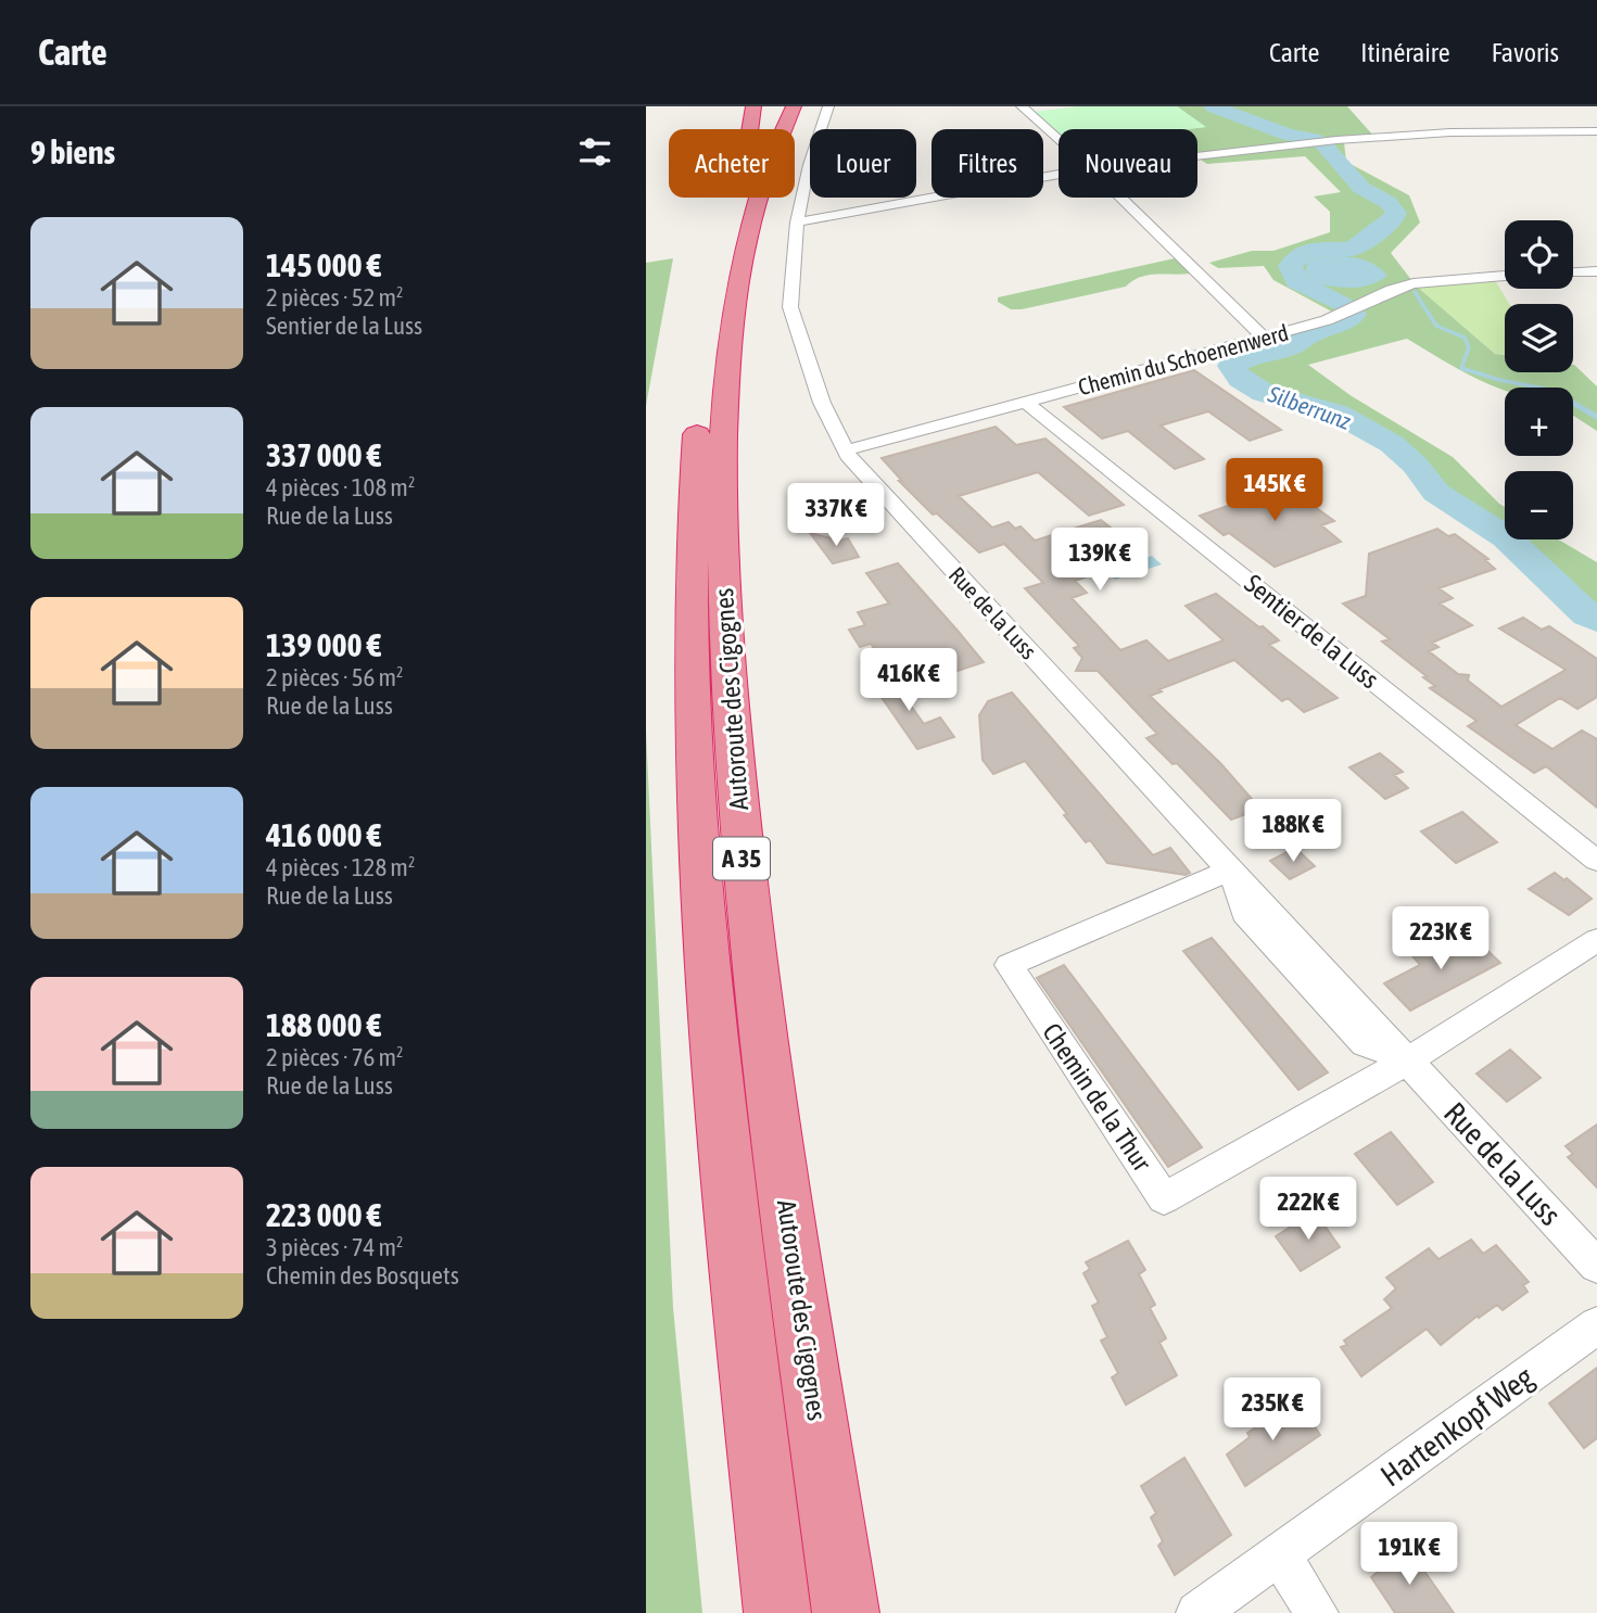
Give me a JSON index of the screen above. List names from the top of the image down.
{
  "streets": {
    "highway": ["Autoroute des Cigognes", "A 35"],
    "street": [
      "Chemin du Schoenenwerd",
      "Rue de la Luss",
      "Sentier de la Luss",
      "Chemin de la Thur",
      "Hartenkopf Weg"
    ]
  },
  "crossings": [
    ["Chemin du Schoenenwerd", "Rue de la Luss"],
    ["Chemin du Schoenenwerd", "Sentier de la Luss"],
    ["Rue de la Luss", "Chemin de la Thur"]
  ],
  "water": ["Silberrunz"],
  "page": {
    "header": "Carte",
    "nav": ["Carte", "Itinéraire", "Favoris"],
    "heading": "9 biens",
    "chip": [
      "Acheter",
      "Louer",
      "Filtres",
      "Nouveau"
    ],
    "list": [
      {
        "name": "145 000 €",
        "note": "2 pièces · 52 m² · Sentier de la Luss"
      },
      {
        "name": "337 000 €",
        "note": "4 pièces · 108 m² · Rue de la Luss"
      },
      {
        "name": "139 000 €",
        "note": "2 pièces · 56 m² · Rue de la Luss"
      },
      {
        "name": "416 000 €",
        "note": "4 pièces · 128 m² · Rue de la Luss"
      },
      {
        "name": "188 000 €",
        "note": "2 pièces · 76 m² · Rue de la Luss"
      },
      {
        "name": "223 000 €",
        "note": "3 pièces · 74 m² · Chemin des Bosquets"
      }
    ],
    "map_buttons": ["+", "−"],
    "price": [
      "145K €",
      "337K €",
      "139K €",
      "416K €",
      "188K €",
      "223K €",
      "222K €",
      "235K €",
      "191K €"
    ]
  }
}
